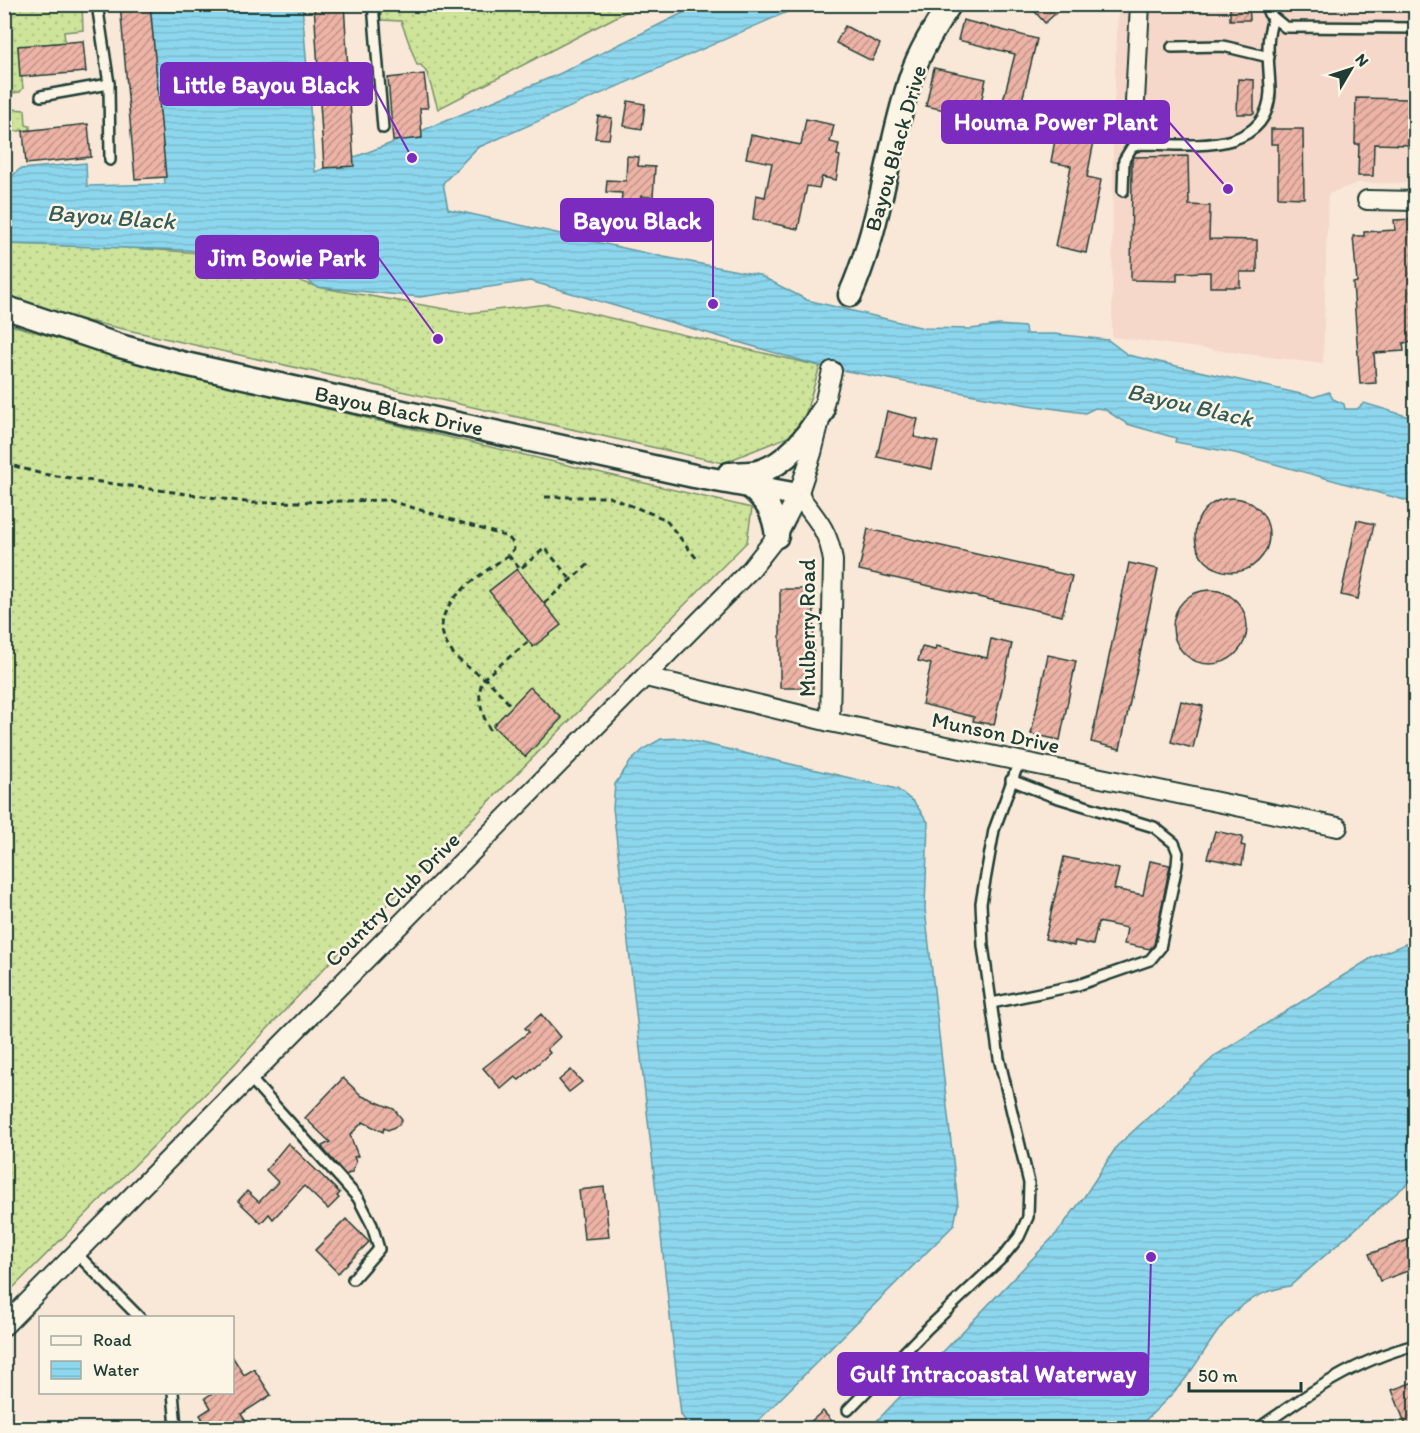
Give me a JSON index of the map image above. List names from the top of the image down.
{
  "streets": {
    "street": [
      "Bayou Black Drive",
      "Mulberry Road",
      "Munson Drive",
      "Country Club Drive"
    ]
  },
  "crossings": [
    ["Bayou Black Drive", "Mulberry Road"],
    ["Bayou Black Drive", "Country Club Drive"],
    ["Mulberry Road", "Munson Drive"],
    ["Mulberry Road", "Country Club Drive"],
    ["Munson Drive", "Country Club Drive"]
  ],
  "water": ["Bayou Black"],
  "places": [
    "Little Bayou Black",
    "Houma Power Plant",
    "Bayou Black",
    "Jim Bowie Park",
    "Gulf Intracoastal Waterway"
  ],
  "legend": ["Road", "Water"],
  "scale_bar": "50 m",
  "north": "top right"
}
